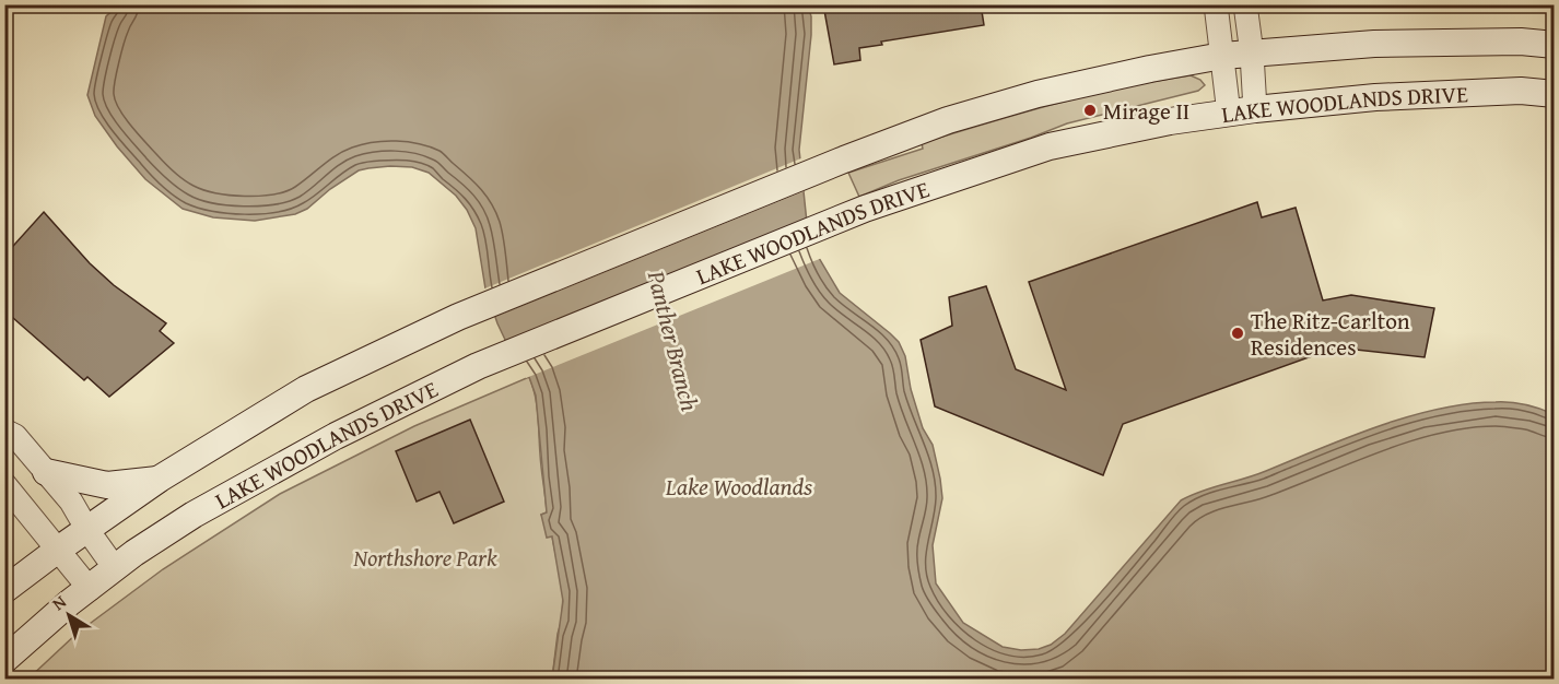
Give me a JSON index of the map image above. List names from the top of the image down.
{
  "streets": {
    "main road": ["LAKE WOODLANDS DRIVE"]
  },
  "water": ["Panther Branch", "Lake Woodlands"],
  "parks": ["Northshore Park"],
  "places": ["Mirage II", "The Ritz-Carlton Residences"],
  "north": "top left"
}
